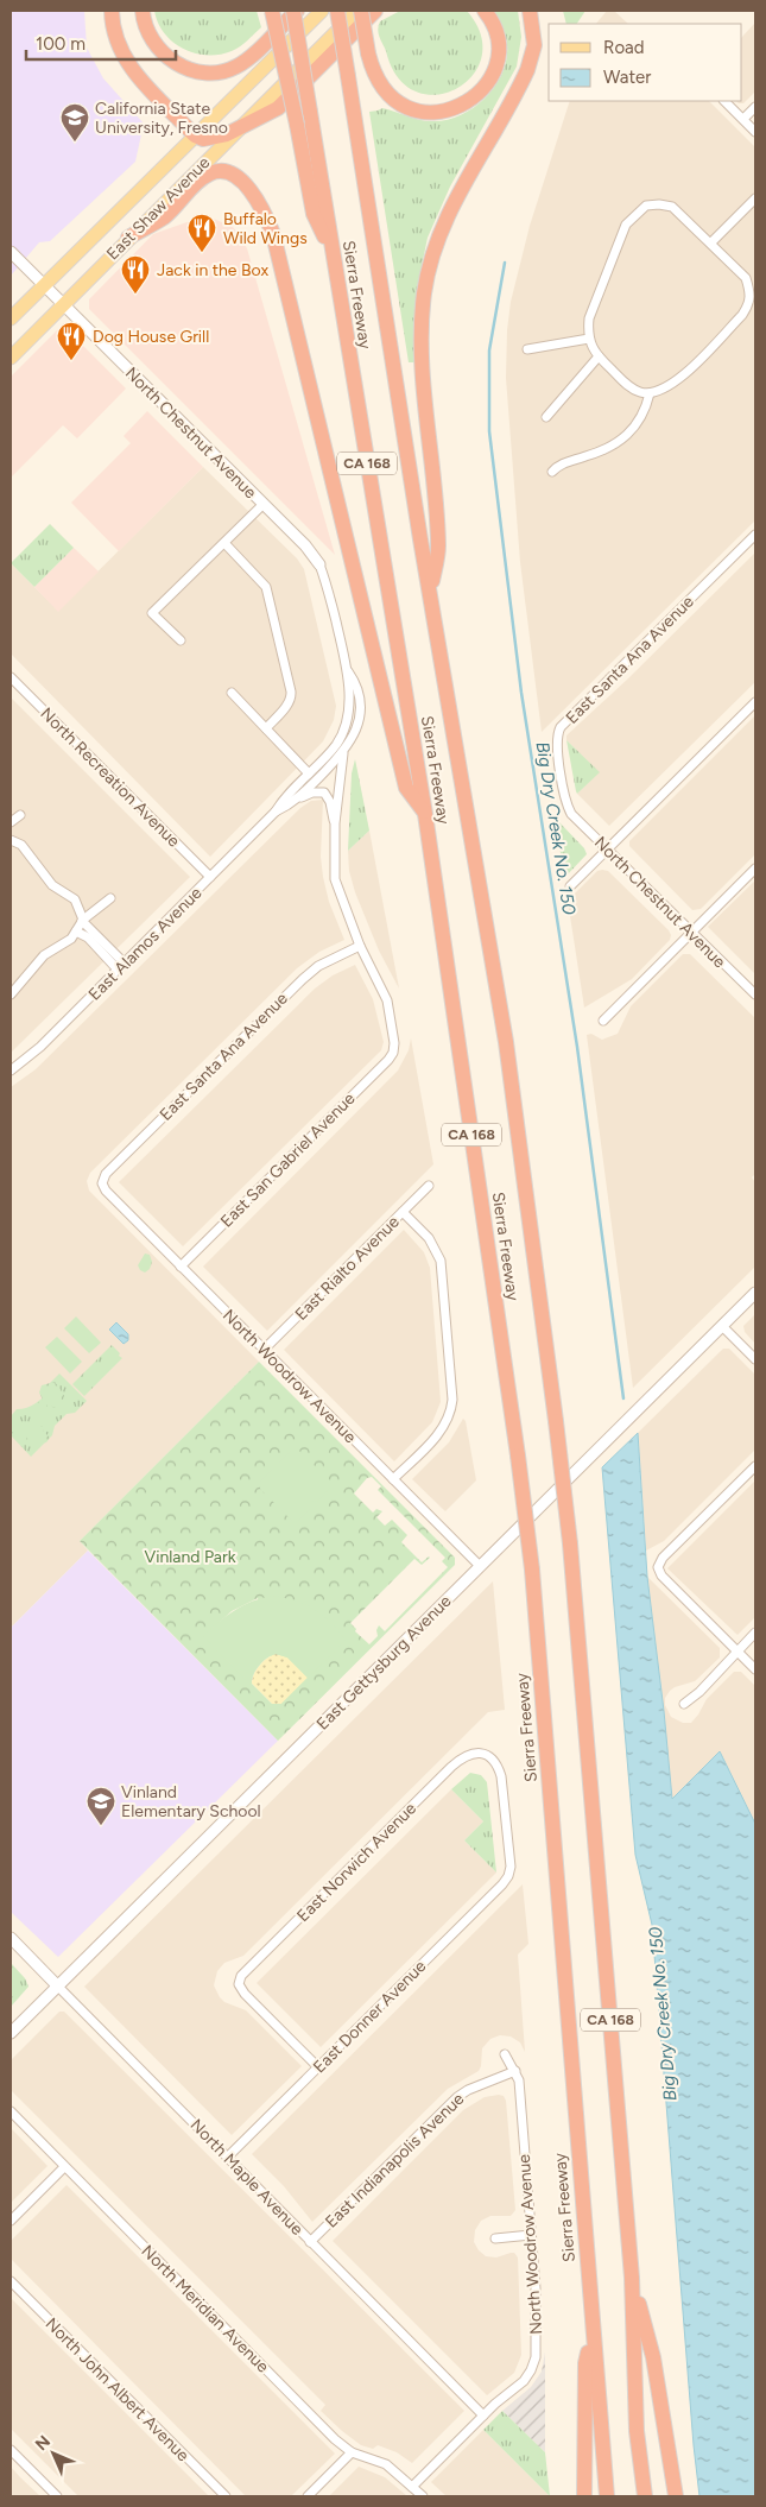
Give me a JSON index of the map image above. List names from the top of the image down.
{
  "streets": {
    "highway": ["Sierra Freeway", "CA 168"],
    "main road": ["East Shaw Avenue"],
    "street": [
      "North Chestnut Avenue",
      "East Santa Ana Avenue",
      "North Recreation Avenue",
      "East Alamos Avenue",
      "East San Gabriel Avenue",
      "East Rialto Avenue",
      "North Woodrow Avenue",
      "East Gettysburg Avenue",
      "East Norwich Avenue",
      "East Donner Avenue",
      "East Indianapolis Avenue",
      "North Maple Avenue",
      "North Meridian Avenue",
      "North John Albert Avenue"
    ]
  },
  "crossings": [
    ["East Shaw Avenue", "North Chestnut Avenue"],
    ["North Chestnut Avenue", "East Santa Ana Avenue"],
    ["East Santa Ana Avenue", "East San Gabriel Avenue"],
    ["East Santa Ana Avenue", "North Woodrow Avenue"],
    ["North Recreation Avenue", "East Alamos Avenue"],
    ["East San Gabriel Avenue", "North Woodrow Avenue"],
    ["East Rialto Avenue", "North Woodrow Avenue"],
    ["North Woodrow Avenue", "East Gettysburg Avenue"],
    ["North Woodrow Avenue", "East Indianapolis Avenue"],
    ["North Woodrow Avenue", "North Maple Avenue"],
    ["North Woodrow Avenue", "North Meridian Avenue"],
    ["East Gettysburg Avenue", "North Maple Avenue"],
    ["East Norwich Avenue", "East Donner Avenue"],
    ["East Donner Avenue", "North Maple Avenue"],
    ["East Indianapolis Avenue", "North Maple Avenue"]
  ],
  "water": ["Big Dry Creek No. 150"],
  "parks": ["Vinland Park"],
  "places": {
    "school or university": ["California State University, Fresno", "Vinland Elementary School"],
    "restaurant": ["Buffalo Wild Wings", "Jack in the Box", "Dog House Grill"]
  },
  "legend": ["Road", "Water"],
  "scale_bar": "100 m",
  "north": "top left"
}
